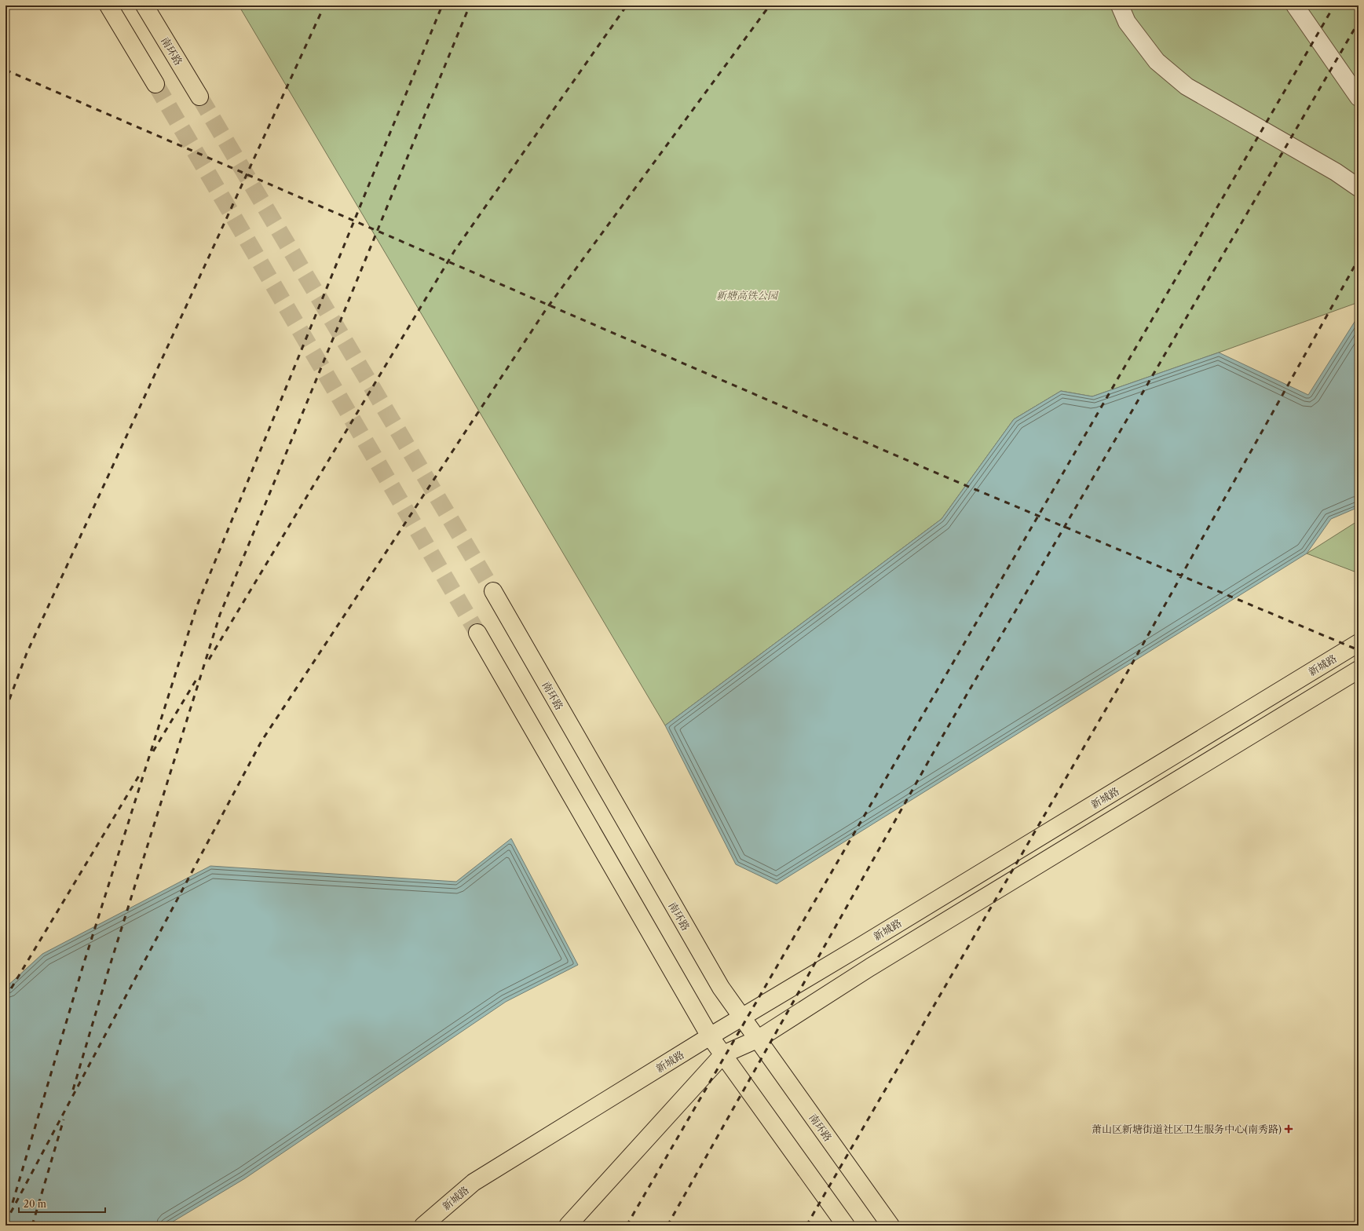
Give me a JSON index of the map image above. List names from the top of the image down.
{
  "streets": {
    "main road": ["南环路", "新城路"]
  },
  "crossings": [
    ["南环路", "新城路"]
  ],
  "parks": ["新塘高铁公园"],
  "places": {
    "health": ["萧山区新塘街道社区卫生服务中心(南秀路)"]
  },
  "scale_bar": "20 m"
}
